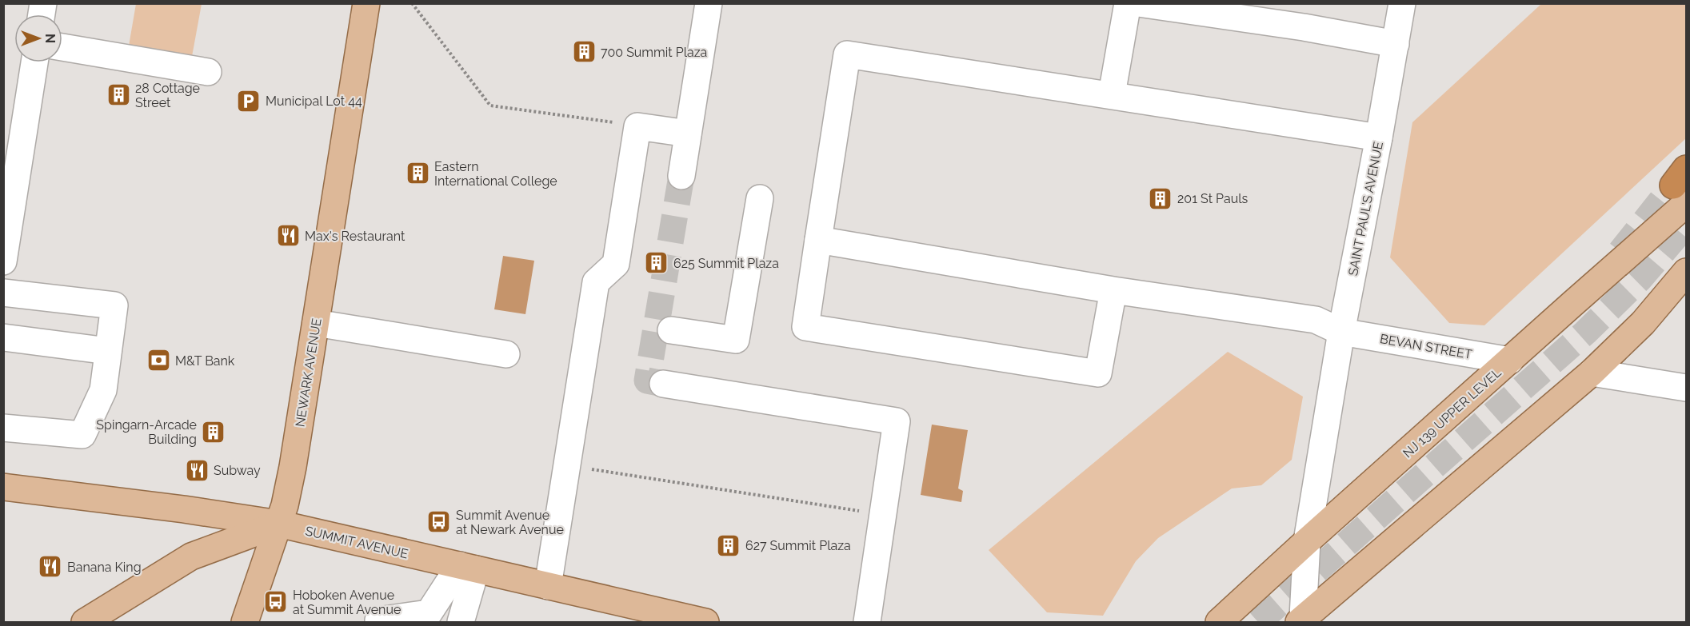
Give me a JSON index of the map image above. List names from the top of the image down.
{
  "streets": {
    "main road": ["NEWARK AVENUE", "NJ 139 UPPER LEVEL", "SUMMIT AVENUE"],
    "street": ["SAINT PAUL'S AVENUE", "BEVAN STREET"]
  },
  "crossings": [
    ["SAINT PAUL'S AVENUE", "BEVAN STREET"],
    ["SAINT PAUL'S AVENUE", "NJ 139 UPPER LEVEL"],
    ["BEVAN STREET", "NJ 139 UPPER LEVEL"],
    ["NEWARK AVENUE", "SUMMIT AVENUE"]
  ],
  "places": {
    "building": [
      "700 Summit Plaza",
      "28 Cottage Street",
      "Eastern International College",
      "201 St Pauls",
      "625 Summit Plaza",
      "Spingarn-Arcade Building",
      "627 Summit Plaza"
    ],
    "parking": ["Municipal Lot 44"],
    "restaurant": ["Max's Restaurant", "Subway", "Banana King"],
    "bank": ["M&T Bank"],
    "bus stop": ["Summit Avenue at Newark Avenue", "Hoboken Avenue at Summit Avenue"]
  },
  "north": "right"
}
